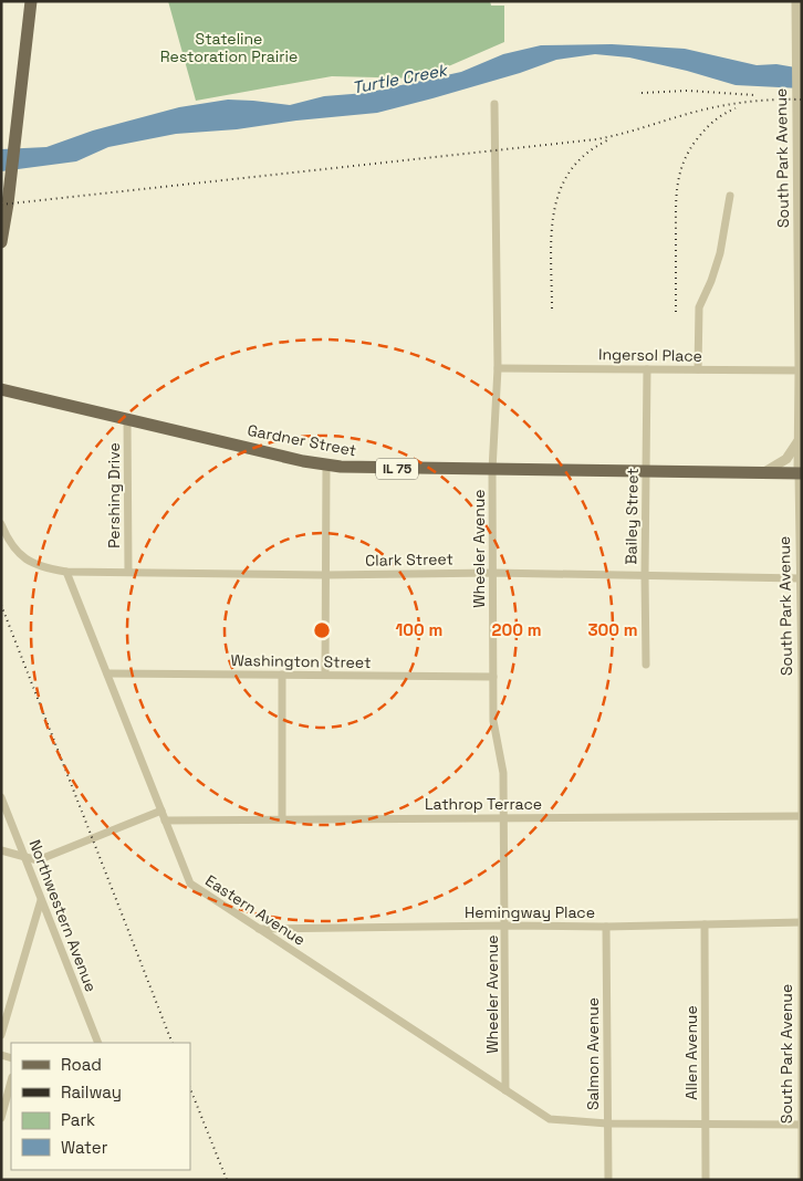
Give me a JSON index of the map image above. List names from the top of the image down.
{
  "streets": {
    "main road": ["Gardner Street", "IL 75"],
    "street": [
      "South Park Avenue",
      "Ingersol Place",
      "Pershing Drive",
      "Bailey Street",
      "Wheeler Avenue",
      "Clark Street",
      "Washington Street",
      "Lathrop Terrace",
      "Eastern Avenue",
      "Hemingway Place",
      "Northwestern Avenue",
      "Allen Avenue",
      "Salmon Avenue"
    ]
  },
  "crossings": [
    ["South Park Avenue", "Ingersol Place"],
    ["South Park Avenue", "Gardner Street"],
    ["South Park Avenue", "Clark Street"],
    ["South Park Avenue", "Lathrop Terrace"],
    ["South Park Avenue", "Hemingway Place"],
    ["Ingersol Place", "Bailey Street"],
    ["Ingersol Place", "Wheeler Avenue"],
    ["Gardner Street", "Pershing Drive"],
    ["Gardner Street", "Bailey Street"],
    ["Gardner Street", "Wheeler Avenue"],
    ["Pershing Drive", "Clark Street"],
    ["Bailey Street", "Clark Street"],
    ["Wheeler Avenue", "Clark Street"],
    ["Wheeler Avenue", "Washington Street"],
    ["Wheeler Avenue", "Lathrop Terrace"],
    ["Wheeler Avenue", "Eastern Avenue"],
    ["Wheeler Avenue", "Hemingway Place"],
    ["Clark Street", "Eastern Avenue"],
    ["Washington Street", "Eastern Avenue"],
    ["Lathrop Terrace", "Eastern Avenue"],
    ["Eastern Avenue", "Hemingway Place"],
    ["Eastern Avenue", "Salmon Avenue"],
    ["Hemingway Place", "Allen Avenue"],
    ["Hemingway Place", "Salmon Avenue"]
  ],
  "water": ["Turtle Creek"],
  "parks": ["Stateline Restoration Prairie"],
  "legend": [
    "Road",
    "Railway",
    "Park",
    "Water"
  ],
  "rings": ["100 m", "200 m", "300 m"]
}
